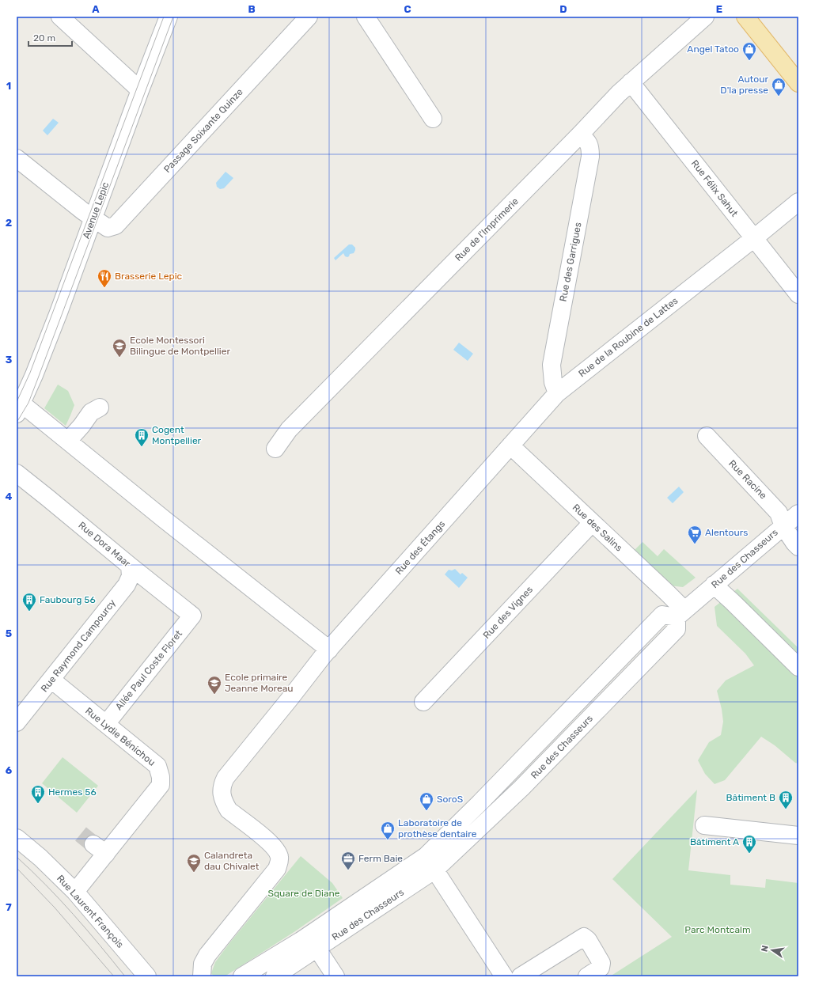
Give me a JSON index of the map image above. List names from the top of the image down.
{
  "streets": {
    "street": [
      "Passage Soixante Quinze",
      "Rue Félix Sahut",
      "Avenue Lepic",
      "Rue de l'Imprimerie",
      "Rue des Garrigues",
      "Rue de la Roubine de Lattes",
      "Rue Racine",
      "Rue des Salins",
      "Rue Dora Maar",
      "Rue des Étangs",
      "Rue des Chasseurs",
      "Rue des Vignes",
      "Rue Raymond Campourcy",
      "Allée Paul Coste Floret",
      "Rue Lydie Bénichou",
      "Rue Laurent François"
    ]
  },
  "crossings": [
    ["Passage Soixante Quinze", "Avenue Lepic"],
    ["Rue Félix Sahut", "Rue de l'Imprimerie"],
    ["Rue Félix Sahut", "Rue de la Roubine de Lattes"],
    ["Rue de l'Imprimerie", "Rue des Garrigues"],
    ["Rue des Garrigues", "Rue de la Roubine de Lattes"],
    ["Rue de la Roubine de Lattes", "Rue des Salins"],
    ["Rue de la Roubine de Lattes", "Rue des Étangs"],
    ["Rue Racine", "Rue des Chasseurs"],
    ["Rue des Salins", "Rue des Étangs"],
    ["Rue des Salins", "Rue des Chasseurs"],
    ["Rue des Salins", "Rue des Vignes"],
    ["Rue Dora Maar", "Rue Raymond Campourcy"],
    ["Rue Dora Maar", "Allée Paul Coste Floret"],
    ["Rue Raymond Campourcy", "Rue Lydie Bénichou"],
    ["Allée Paul Coste Floret", "Rue Lydie Bénichou"],
    ["Rue Lydie Bénichou", "Rue Laurent François"]
  ],
  "parks": ["Square de Diane", "Parc Montcalm"],
  "places": {
    "shop": [
      "Angel Tatoo",
      "Autour D'la presse",
      "SoroS",
      "Laboratoire de prothèse dentaire"
    ],
    "restaurant": ["Brasserie Lepic"],
    "school or university": ["Ecole Montessori Bilingue de Montpellier", "Ecole primaire Jeanne Moreau", "Calandreta dau Chivalet"],
    "building": [
      "Cogent Montpellier",
      "Faubourg 56",
      "Hermes 56",
      "Bâtiment B",
      "Bâtiment A"
    ],
    "supermarket": ["Alentours"],
    "office": ["Ferm Baie"]
  },
  "scale_bar": "20 m",
  "north": "left",
  "grid": {
    "columns": [
      "A",
      "B",
      "C",
      "D",
      "E"
    ],
    "rows": [
      "1",
      "2",
      "3",
      "4",
      "5",
      "6",
      "7"
    ]
  }
}
